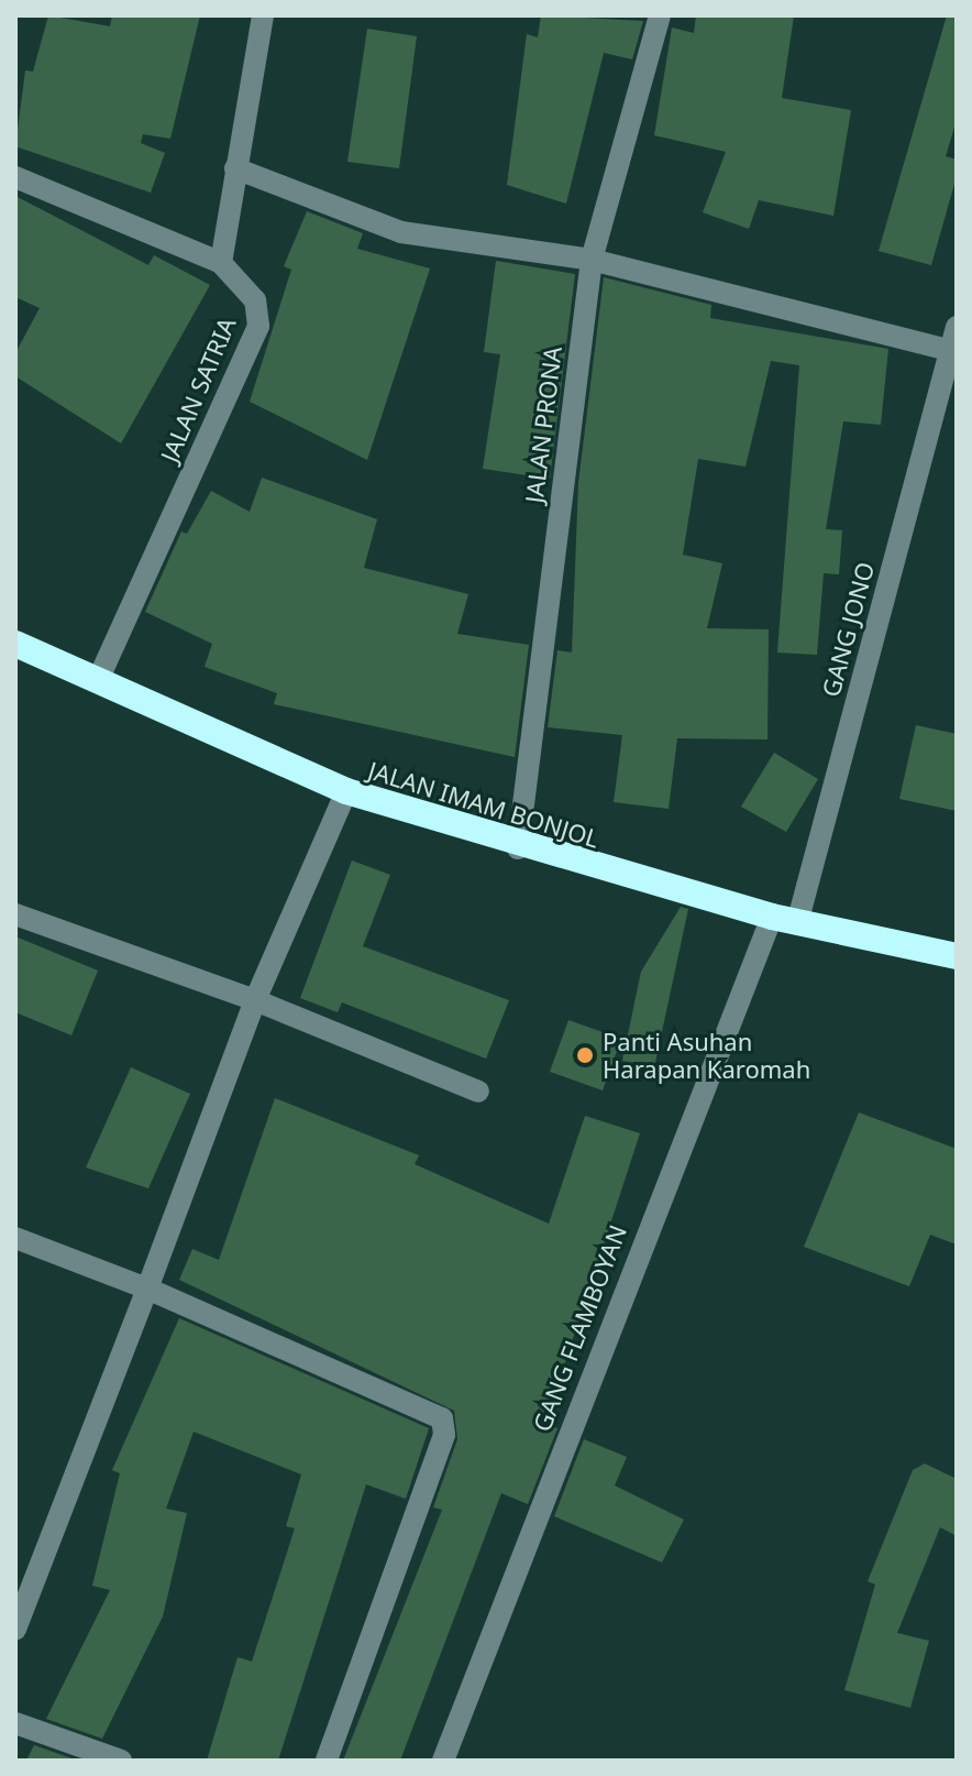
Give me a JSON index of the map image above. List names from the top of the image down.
{
  "streets": {
    "highway": ["JALAN IMAM BONJOL"],
    "street": [
      "JALAN SATRIA",
      "JALAN PRONA",
      "GANG JONO",
      "GANG FLAMBOYAN"
    ]
  },
  "crossings": [
    ["JALAN SATRIA", "JALAN IMAM BONJOL"],
    ["JALAN PRONA", "JALAN IMAM BONJOL"],
    ["GANG JONO", "JALAN IMAM BONJOL"],
    ["GANG JONO", "GANG FLAMBOYAN"],
    ["JALAN IMAM BONJOL", "GANG FLAMBOYAN"]
  ],
  "places": ["Panti Asuhan Harapan Karomah"]
}
